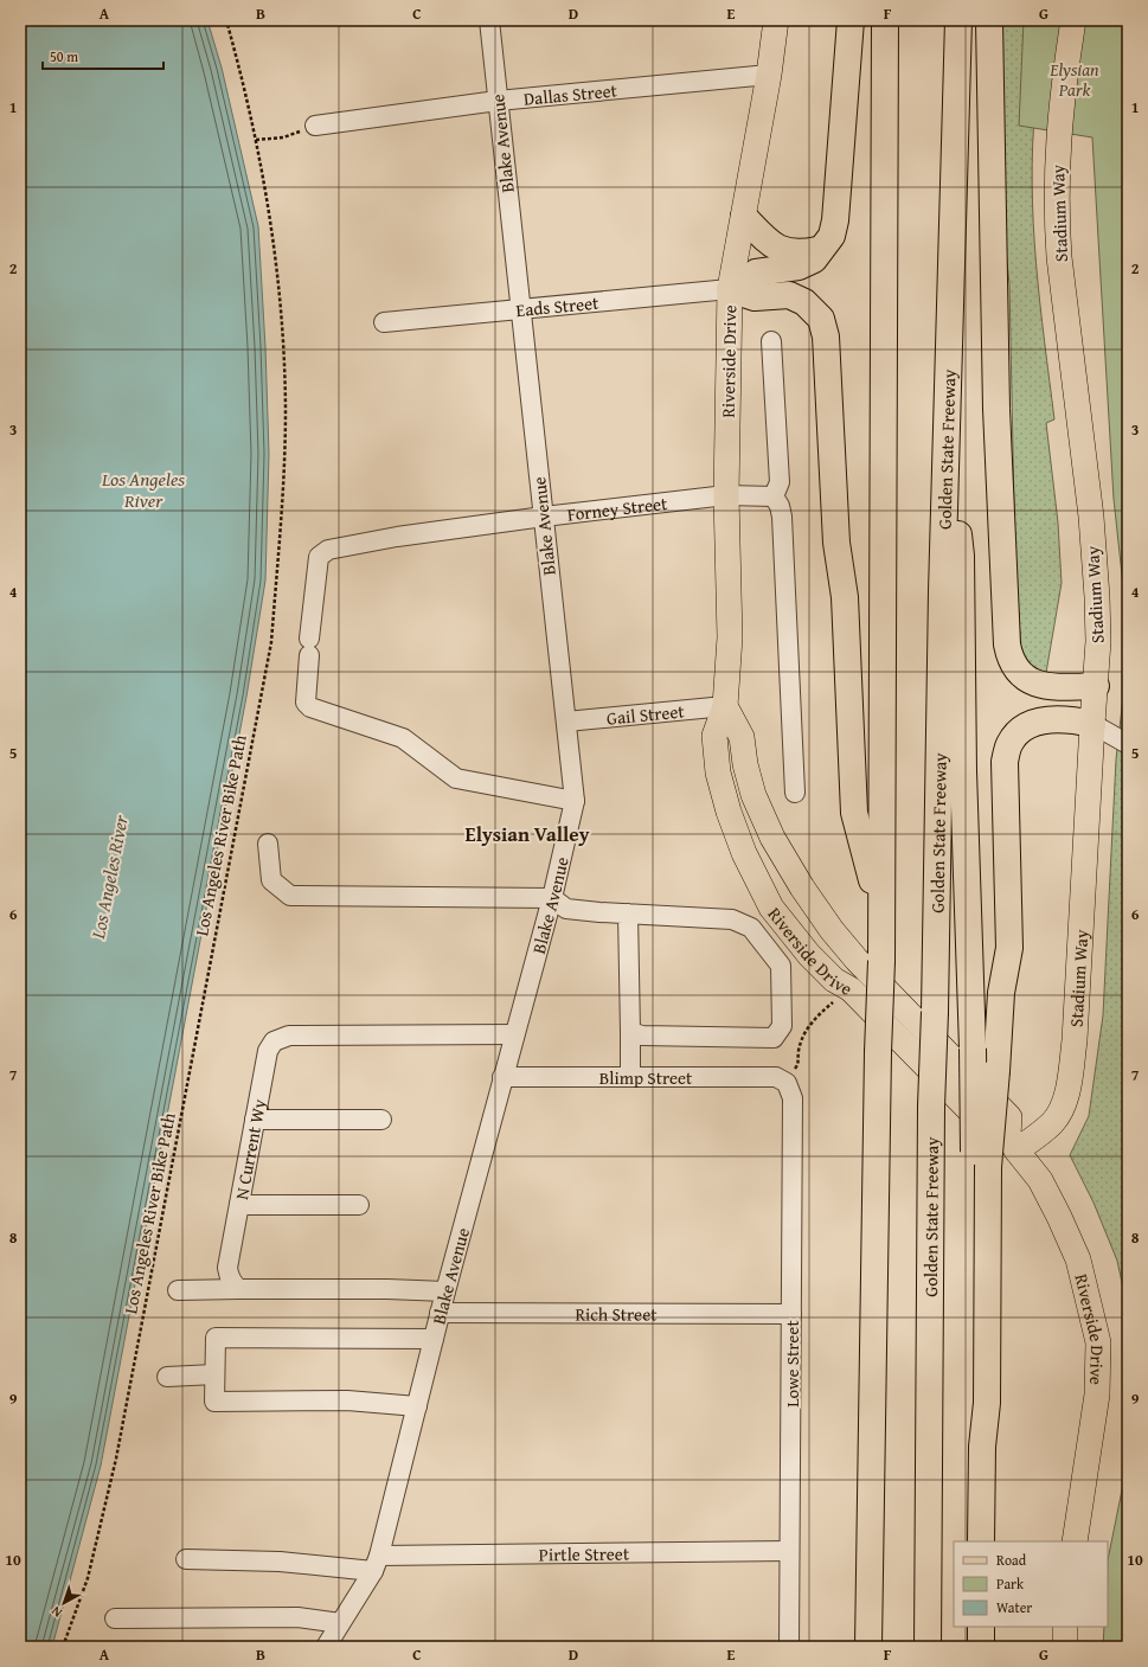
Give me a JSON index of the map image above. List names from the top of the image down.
{
  "streets": {
    "highway": ["Golden State Freeway"],
    "main road": ["Stadium Way", "Riverside Drive"],
    "street": [
      "Dallas Street",
      "Blake Avenue",
      "Eads Street",
      "Forney Street",
      "Gail Street",
      "Blimp Street",
      "N Current Wy",
      "Rich Street",
      "Lowe Street",
      "Pirtle Street"
    ],
    "path": ["Los Angeles River Bike Path"]
  },
  "crossings": [
    ["Dallas Street", "Blake Avenue"],
    ["Dallas Street", "Riverside Drive"],
    ["Blake Avenue", "Eads Street"],
    ["Blake Avenue", "Forney Street"],
    ["Blake Avenue", "Gail Street"],
    ["Blake Avenue", "Blimp Street"],
    ["Blake Avenue", "N Current Wy"],
    ["Blake Avenue", "Rich Street"],
    ["Blake Avenue", "Pirtle Street"],
    ["Stadium Way", "Riverside Drive"],
    ["Eads Street", "Riverside Drive"],
    ["Riverside Drive", "Forney Street"],
    ["Riverside Drive", "Gail Street"],
    ["Blimp Street", "Lowe Street"],
    ["Rich Street", "Lowe Street"],
    ["Lowe Street", "Pirtle Street"]
  ],
  "districts": ["Elysian Valley"],
  "water": ["Los Angeles River"],
  "parks": ["Elysian Park"],
  "legend": ["Road", "Park", "Water"],
  "scale_bar": "50 m",
  "north": "bottom left",
  "grid": {
    "columns": [
      "A",
      "B",
      "C",
      "D",
      "E",
      "F",
      "G"
    ],
    "rows": [
      "1",
      "2",
      "3",
      "4",
      "5",
      "6",
      "7",
      "8",
      "9",
      "10"
    ]
  }
}
